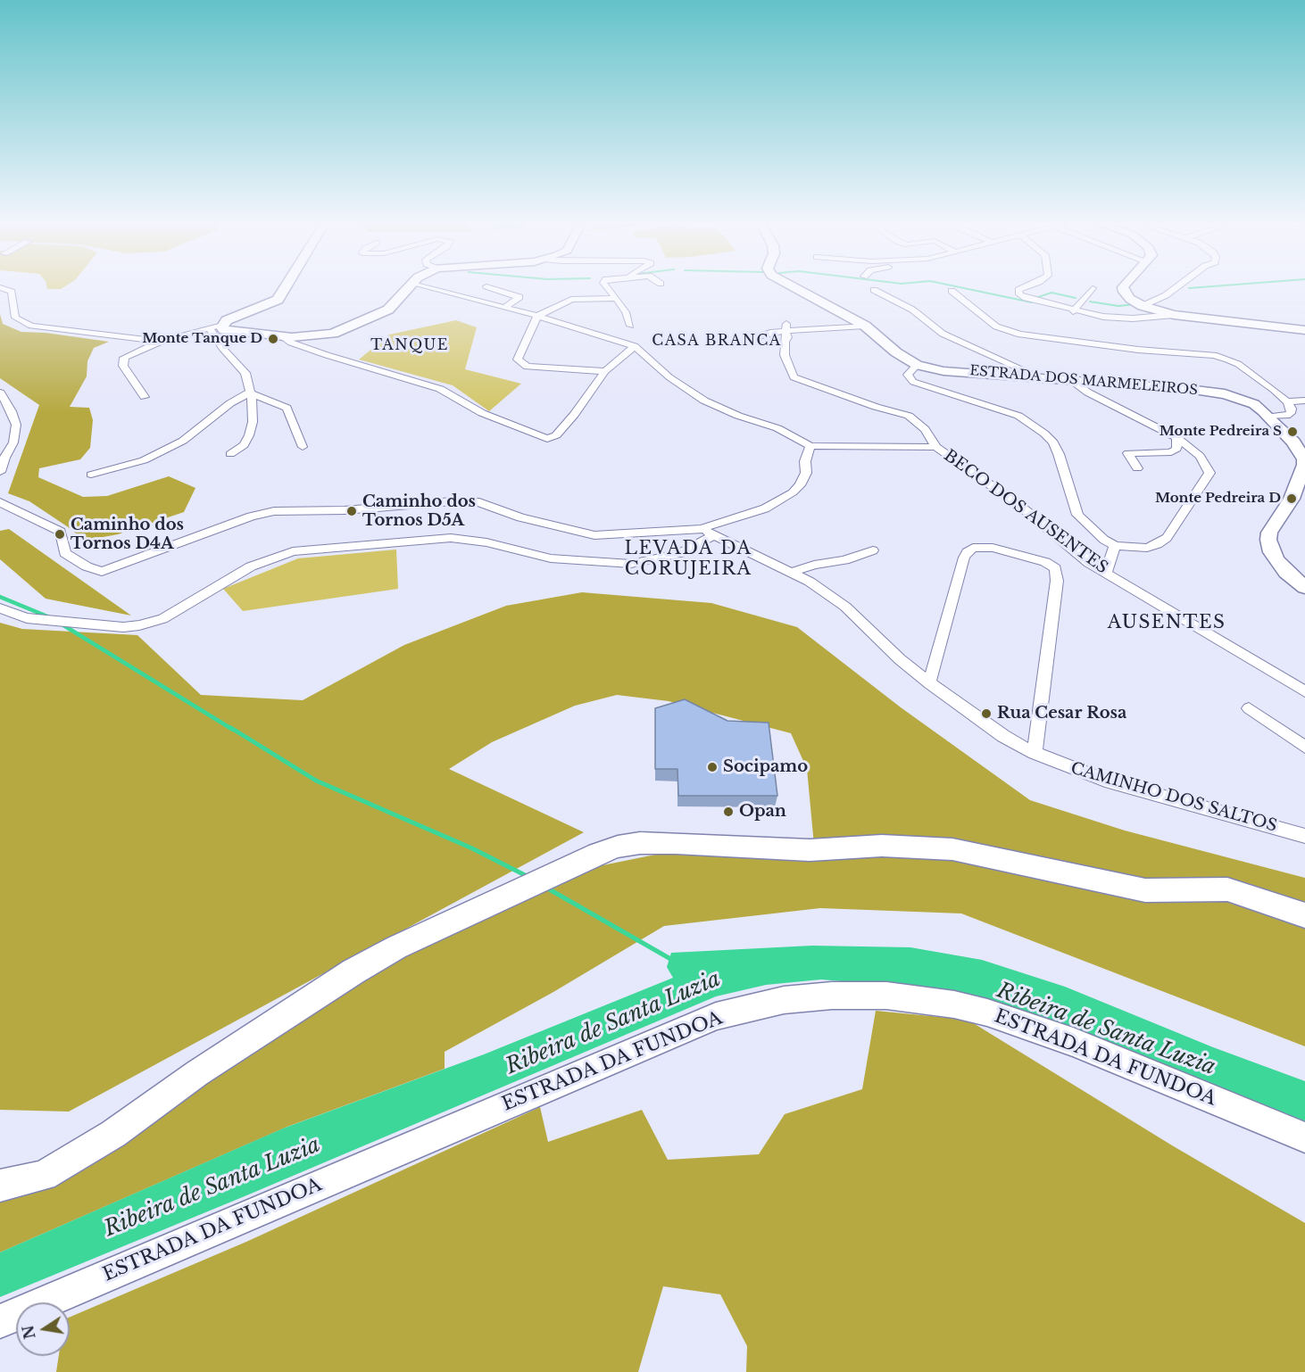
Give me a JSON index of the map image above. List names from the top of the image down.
{
  "streets": {
    "main road": ["ESTRADA DOS MARMELEIROS", "ESTRADA DA FUNDOA"],
    "street": ["BECO DOS AUSENTES", "CAMINHO DOS SALTOS"]
  },
  "districts": [
    "CASA BRANCA",
    "TANQUE",
    "LEVADA DA CORUJEIRA",
    "AUSENTES"
  ],
  "water": ["Ribeira de Santa Luzia"],
  "places": [
    "Monte Tanque D",
    "Monte Pedreira S",
    "Monte Pedreira D",
    "Caminho dos Tornos D5A",
    "Caminho dos Tornos D4A",
    "Rua Cesar Rosa",
    "Socipamo",
    "Opan"
  ],
  "north": "left"
}
